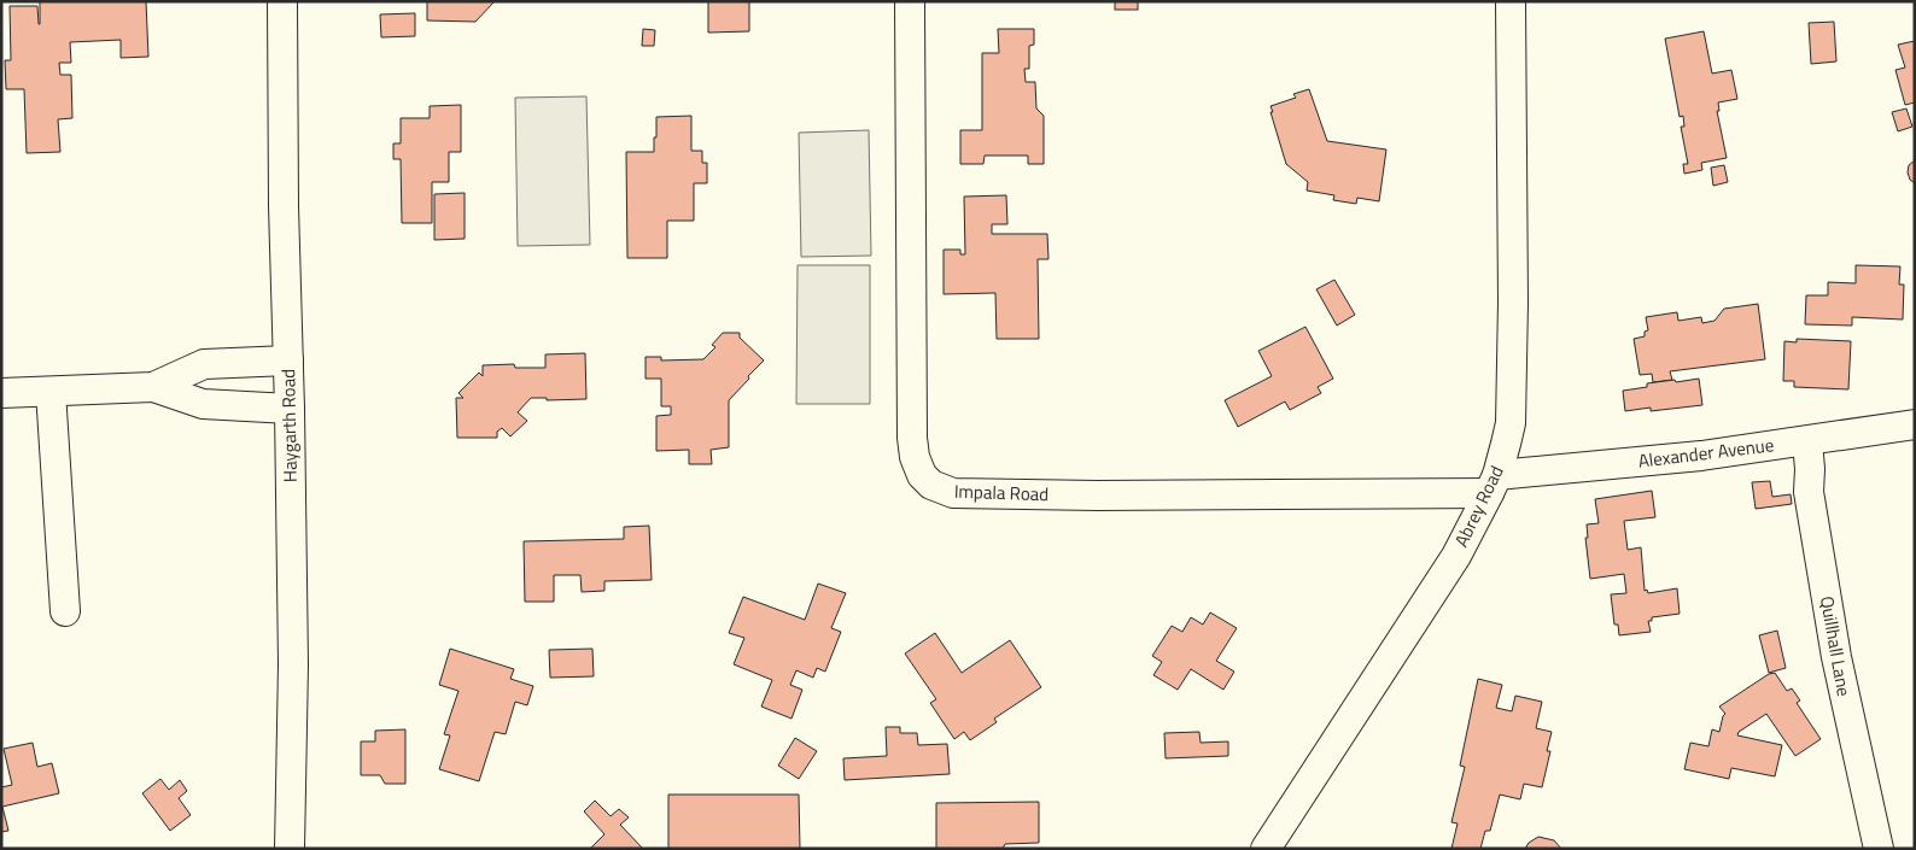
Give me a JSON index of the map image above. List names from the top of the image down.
{
  "streets": {
    "street": [
      "Haygarth Road",
      "Alexander Avenue",
      "Impala Road",
      "Abrey Road",
      "Quillhall Lane"
    ]
  },
  "crossings": [
    ["Alexander Avenue", "Impala Road"],
    ["Alexander Avenue", "Abrey Road"],
    ["Alexander Avenue", "Quillhall Lane"],
    ["Impala Road", "Abrey Road"]
  ]
}
